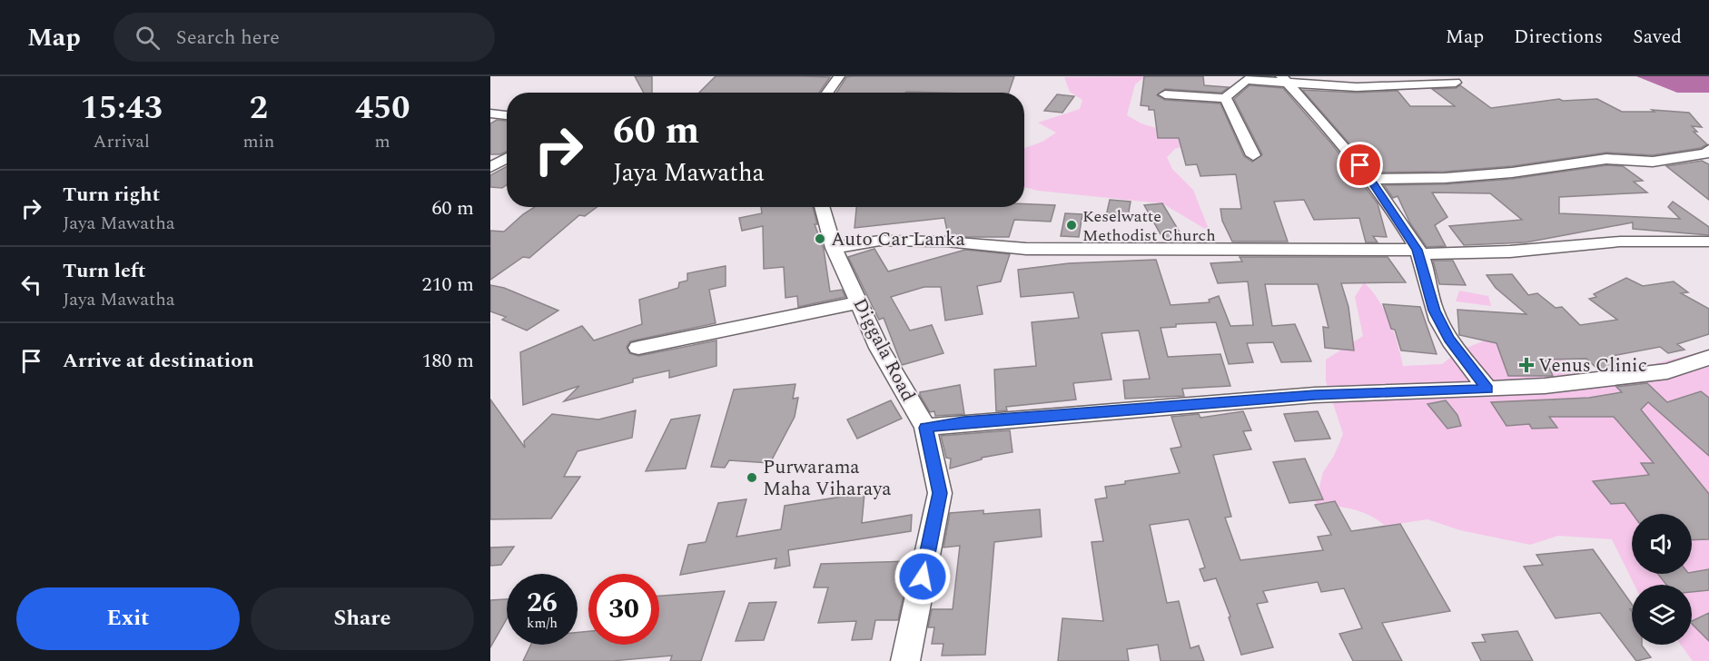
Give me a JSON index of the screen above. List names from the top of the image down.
{
  "streets": {
    "street": ["Diggala Road"]
  },
  "places": {
    "other": ["Keselwatte Methodist Church", "Auto Car Lanka", "Purwarama Maha Viharaya"],
    "health": ["Venus Clinic"]
  },
  "page": {
    "header": "Map",
    "search": "Search here",
    "nav": ["Map", "Directions", "Saved"],
    "eta": [
      "15:43",
      "Arrival",
      "2",
      "min",
      "450",
      "m"
    ],
    "turn": ["60 m", "Jaya Mawatha"],
    "list": [
      {
        "name": "Turn right",
        "note": "Jaya Mawatha",
        "value": "60 m"
      },
      {
        "name": "Turn left",
        "note": "Jaya Mawatha",
        "value": "210 m"
      },
      {
        "name": "Arrive at destination",
        "value": "180 m"
      }
    ],
    "speed": "26 km/h",
    "limit": "30",
    "buttons": ["Exit", "Share"]
  }
}
